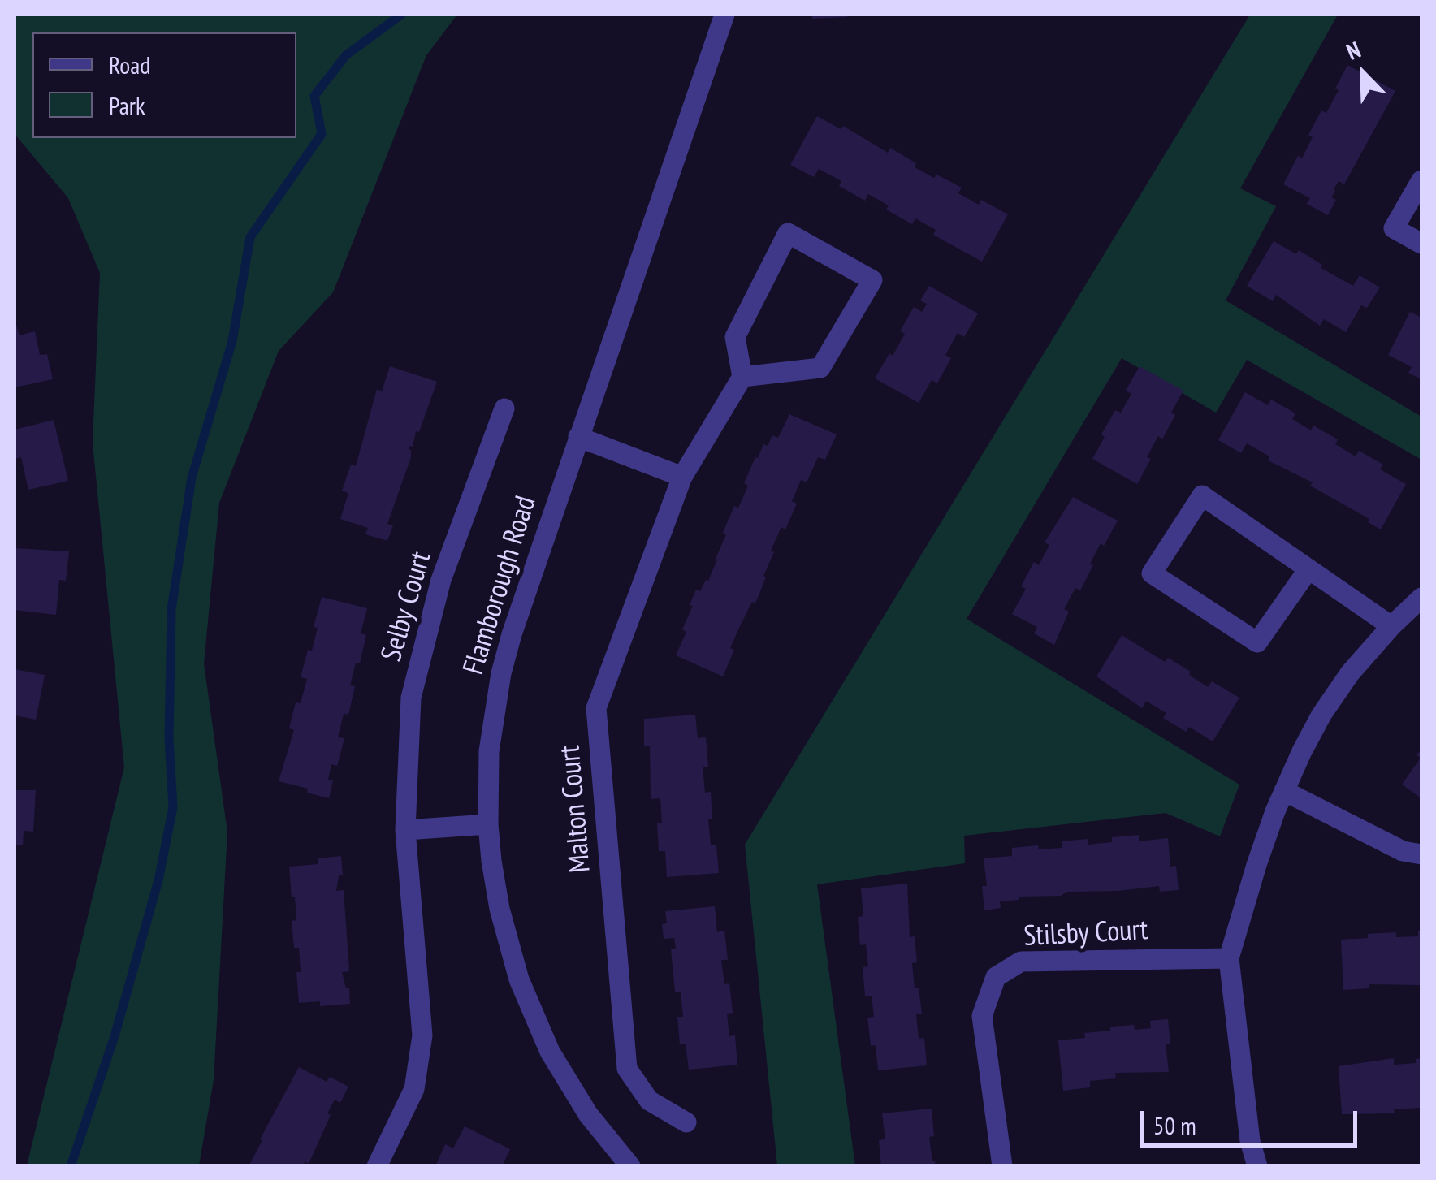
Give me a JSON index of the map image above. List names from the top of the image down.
{
  "streets": {
    "street": [
      "Flamborough Road",
      "Selby Court",
      "Malton Court",
      "Stilsby Court"
    ]
  },
  "legend": ["Road", "Park"],
  "scale_bar": "50 m",
  "north": "top left"
}
